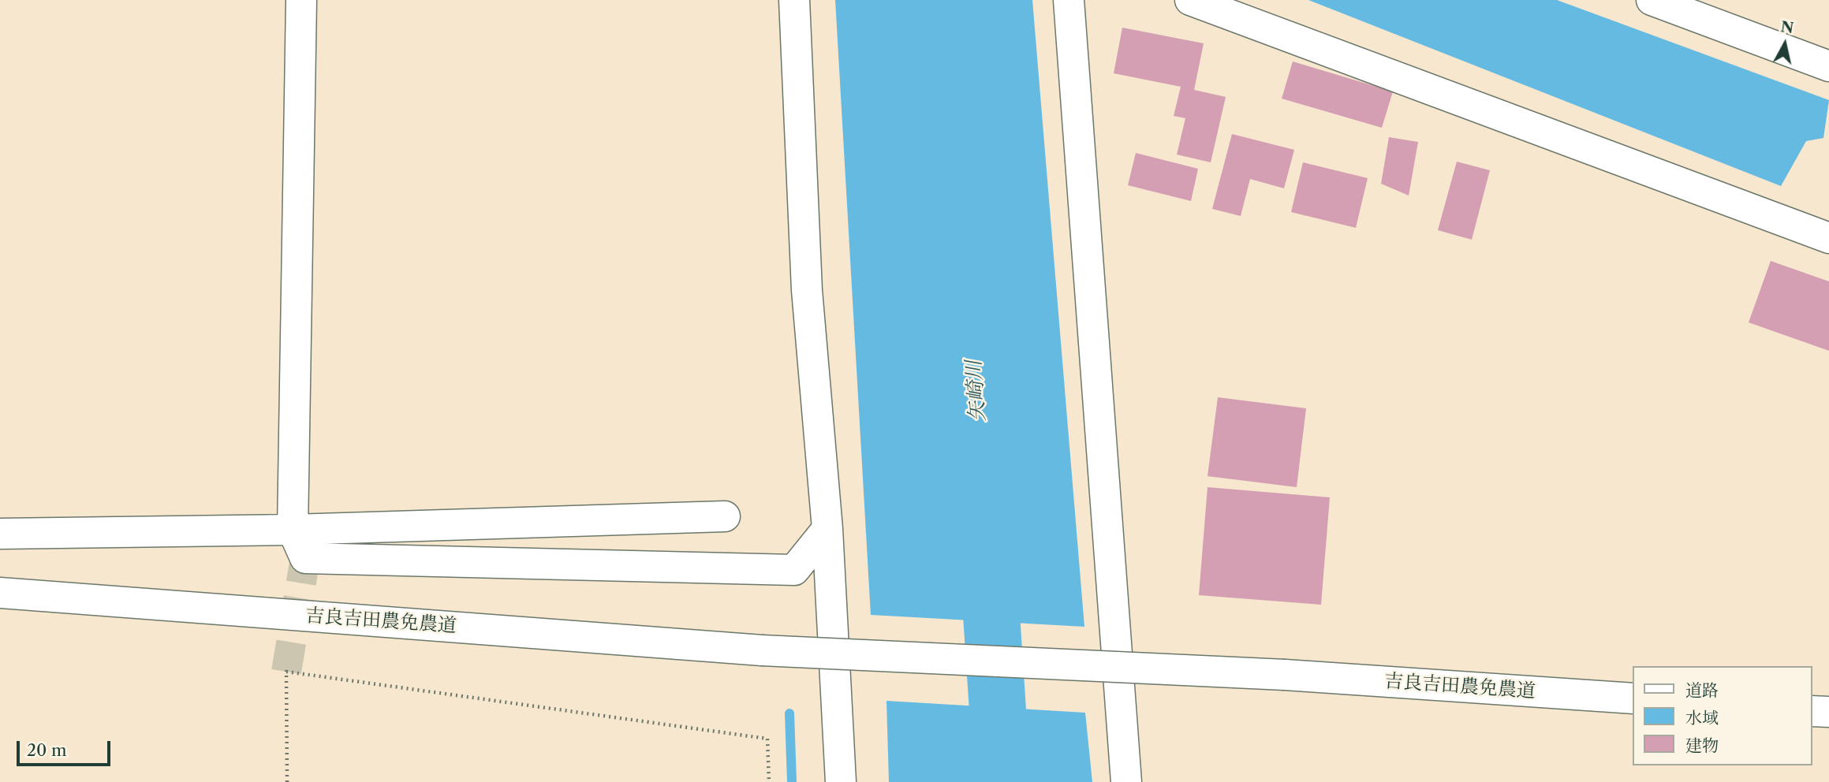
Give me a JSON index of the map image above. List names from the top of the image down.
{
  "streets": {
    "street": ["吉良吉田農免農道"]
  },
  "water": ["矢崎川"],
  "legend": ["道路", "水域", "建物"],
  "scale_bar": "20 m",
  "north": "top"
}
